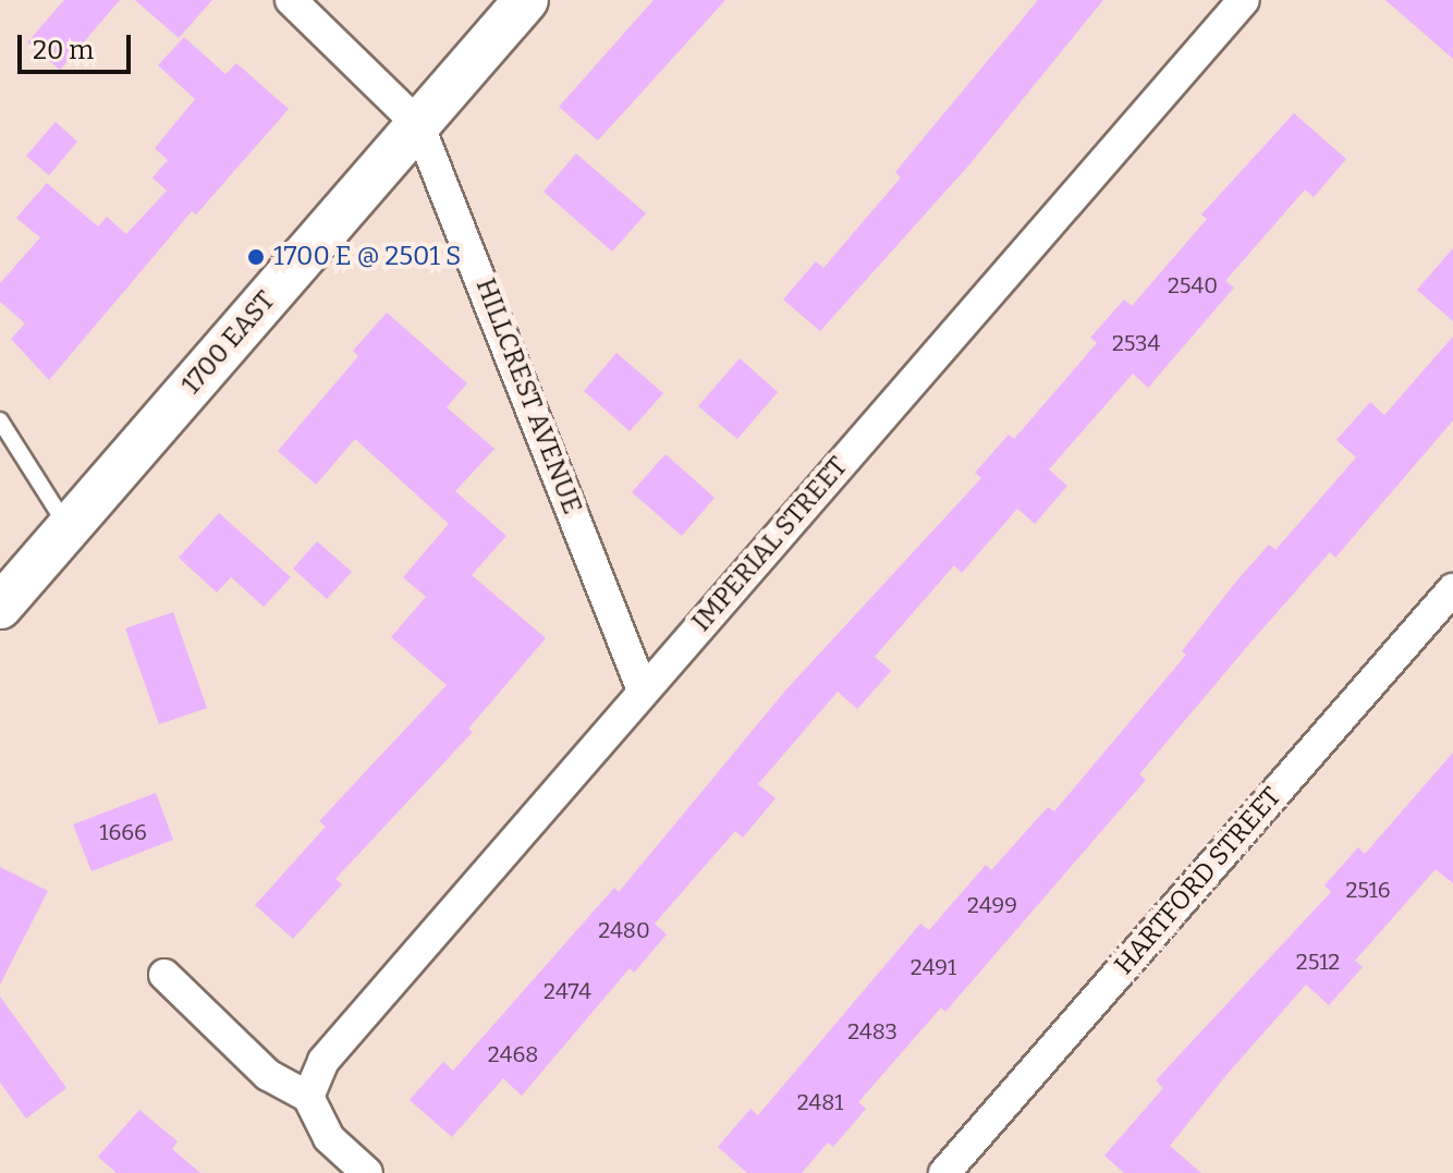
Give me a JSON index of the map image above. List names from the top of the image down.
{
  "streets": {
    "street": [
      "1700 EAST",
      "HILLCREST AVENUE",
      "IMPERIAL STREET",
      "HARTFORD STREET"
    ]
  },
  "crossings": [
    ["1700 EAST", "HILLCREST AVENUE"],
    ["HILLCREST AVENUE", "IMPERIAL STREET"]
  ],
  "places": ["1700 E @ 2501 S"],
  "house_numbers": [
    "2540",
    "2534",
    "1666",
    "2516",
    "2499",
    "2480",
    "2512",
    "2491",
    "2474",
    "2483",
    "2468",
    "2481"
  ],
  "scale_bar": "20 m"
}
